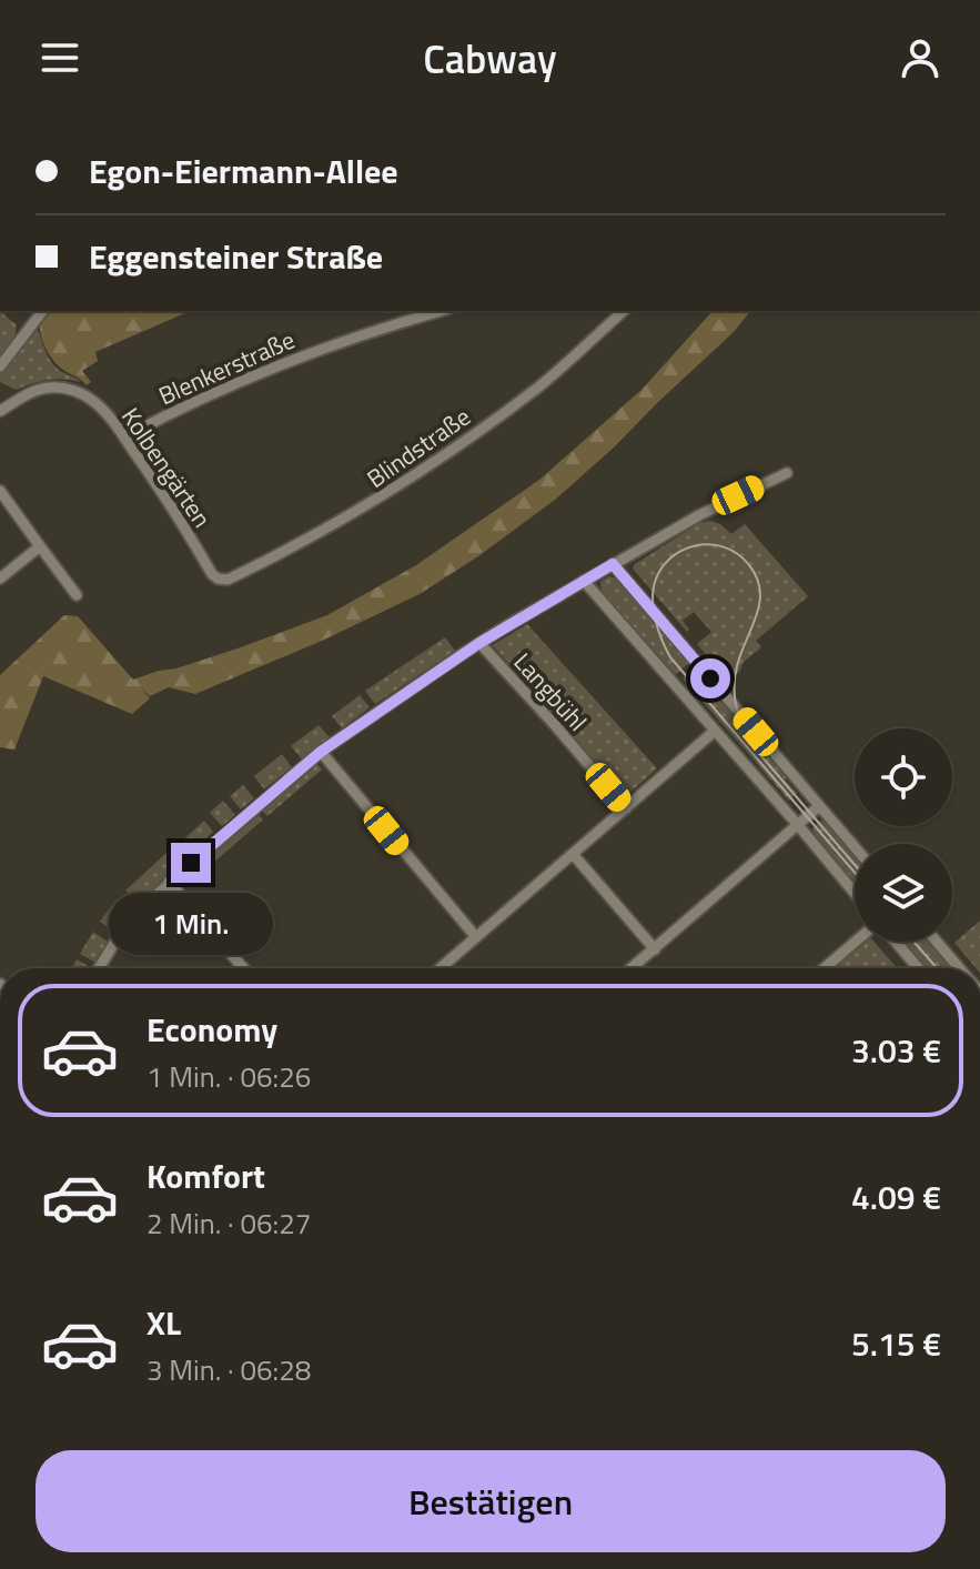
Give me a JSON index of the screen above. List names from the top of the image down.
{
  "streets": {
    "street": [
      "Blenkerstraße",
      "Blindstraße",
      "Kolbengärten",
      "Langbühl"
    ]
  },
  "crossings": [
    ["Blenkerstraße", "Kolbengärten"],
    ["Blindstraße", "Kolbengärten"]
  ],
  "page": {
    "header": "Cabway",
    "banner": ["Egon-Eiermann-Allee", "Eggensteiner Straße"],
    "bubble": "1 Min.",
    "list": [
      {
        "name": "Economy",
        "note": "1 Min. · 06:26",
        "value": "3.03 €"
      },
      {
        "name": "Komfort",
        "note": "2 Min. · 06:27",
        "value": "4.09 €"
      },
      {
        "name": "XL",
        "note": "3 Min. · 06:28",
        "value": "5.15 €"
      }
    ],
    "buttons": "Bestätigen"
  }
}
